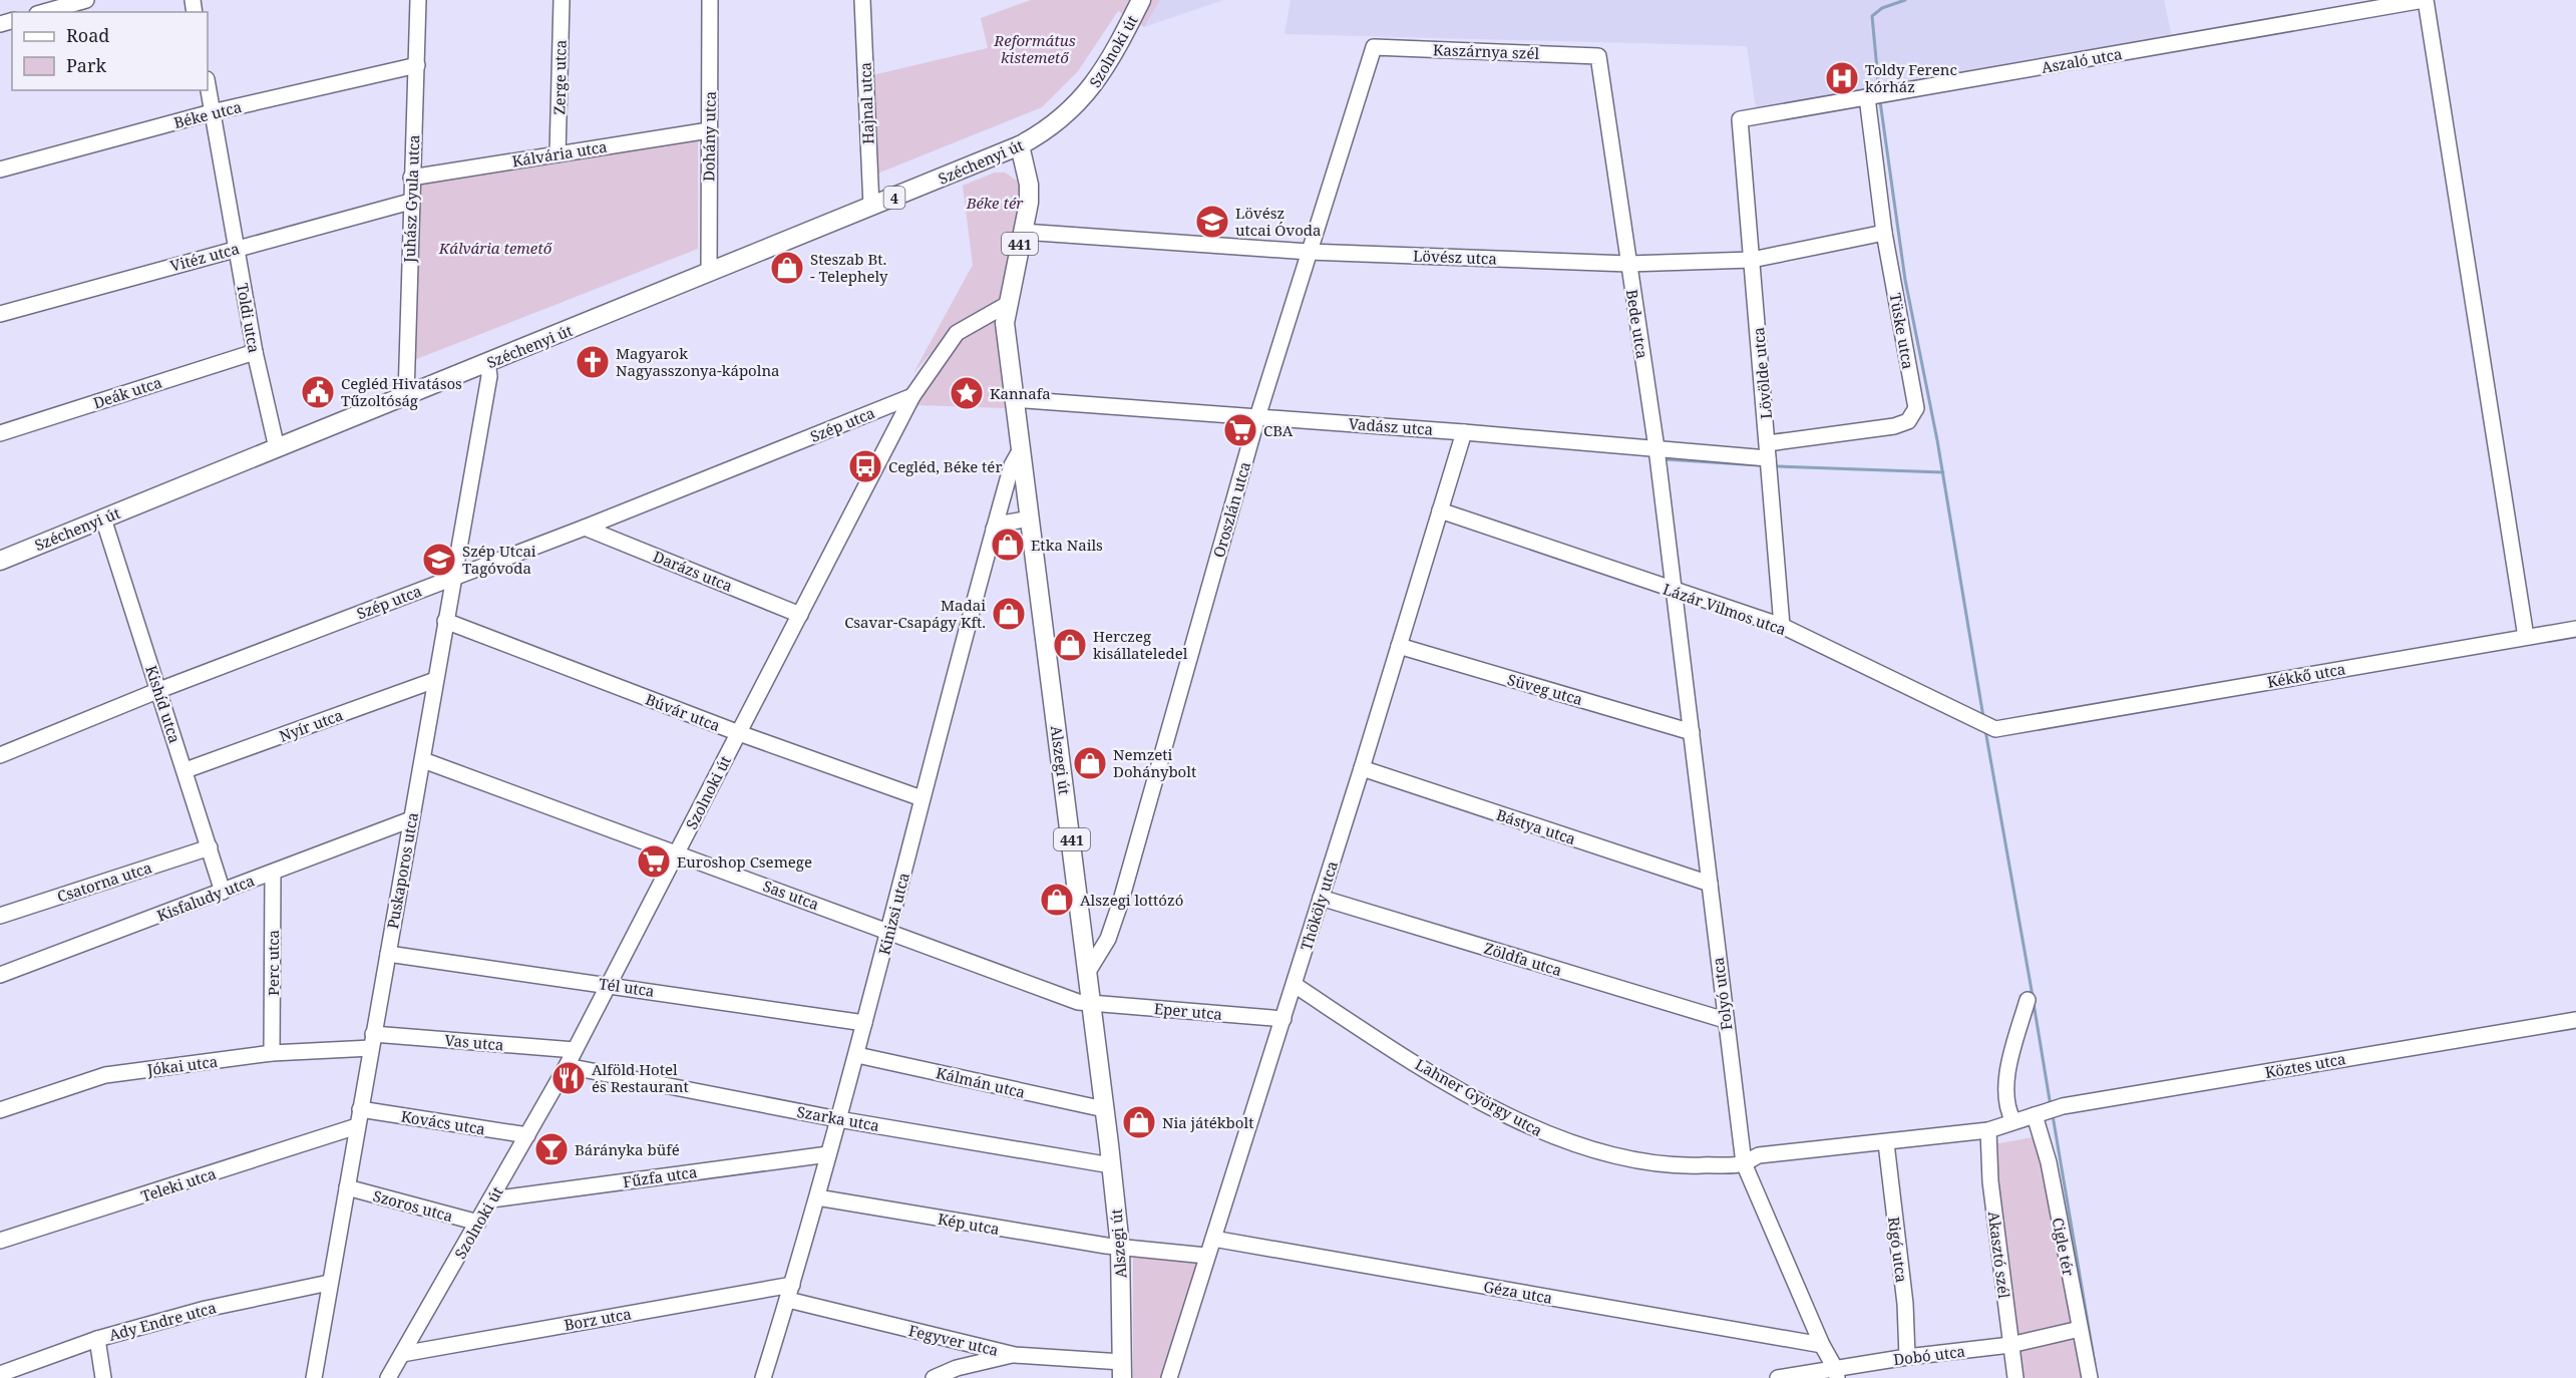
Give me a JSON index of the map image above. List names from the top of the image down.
{
  "streets": {
    "main road": [
      "Szolnoki út",
      "Széchenyi út",
      "4",
      "441",
      "Alszegi út"
    ],
    "street": [
      "Kaszárnya szél",
      "Aszaló utca",
      "Zerge utca",
      "Hajnal utca",
      "Béke utca",
      "Dohány utca",
      "Kálvária utca",
      "Juhász Gyula utca",
      "Vitéz utca",
      "Lövész utca",
      "Toldi utca",
      "Bede utca",
      "Tüske utca",
      "Lövölde utca",
      "Deák utca",
      "Szép utca",
      "Vadász utca",
      "Oroszlán utca",
      "Darázs utca",
      "Lázár Vilmos utca",
      "Kékkő utca",
      "Süveg utca",
      "Kishíd utca",
      "Búvár utca",
      "Nyír utca",
      "Bástya utca",
      "Puskaporos utca",
      "Csatorna utca",
      "Sas utca",
      "Kisfaludy utca",
      "Thököly utca",
      "Kinizsi utca",
      "Zöldfa utca",
      "Perc utca",
      "Tél utca",
      "Folyó utca",
      "Eper utca",
      "Vas utca",
      "Jókai utca",
      "Köztes utca",
      "Kálmán utca",
      "Lahner György utca",
      "Szarka utca",
      "Kovács utca",
      "Fűzfa utca",
      "Teleki utca",
      "Szoros utca",
      "Kép utca",
      "Cigle tér",
      "Rigó utca",
      "Akasztó szél",
      "Géza utca",
      "Borz utca",
      "Ady Endre utca",
      "Fegyver utca",
      "Dobó utca"
    ]
  },
  "crossings": [
    ["Szolnoki út", "Széchenyi út"],
    ["Szolnoki út", "Szép utca"],
    ["Szolnoki út", "Darázs utca"],
    ["Szolnoki út", "Búvár utca"],
    ["Szolnoki út", "Alszegi út"],
    ["Szolnoki út", "Sas utca"],
    ["Szolnoki út", "Tél utca"],
    ["Szolnoki út", "Vas utca"],
    ["Szolnoki út", "Szarka utca"],
    ["Szolnoki út", "Kovács utca"],
    ["Szolnoki út", "Fűzfa utca"],
    ["Szolnoki út", "Szoros utca"],
    ["Szolnoki út", "Borz utca"],
    ["Kaszárnya szél", "Bede utca"],
    ["Kaszárnya szél", "Oroszlán utca"],
    ["Aszaló utca", "Tüske utca"],
    ["Aszaló utca", "Lövölde utca"],
    ["Zerge utca", "Kálvária utca"],
    ["Hajnal utca", "Széchenyi út"],
    ["Béke utca", "Juhász Gyula utca"],
    ["Béke utca", "Toldi utca"],
    ["Dohány utca", "Kálvária utca"],
    ["Dohány utca", "Széchenyi út"],
    ["Kálvária utca", "Juhász Gyula utca"],
    ["Széchenyi út", "Juhász Gyula utca"],
    ["Széchenyi út", "Toldi utca"],
    ["Széchenyi út", "Kishíd utca"],
    ["Széchenyi út", "Alszegi út"],
    ["Széchenyi út", "Puskaporos utca"],
    ["Juhász Gyula utca", "Vitéz utca"],
    ["Vitéz utca", "Toldi utca"],
    ["Lövész utca", "Bede utca"],
    ["Lövész utca", "Tüske utca"],
    ["Lövész utca", "Lövölde utca"],
    ["Lövész utca", "Oroszlán utca"],
    ["Lövész utca", "Alszegi út"],
    ["Toldi utca", "Deák utca"],
    ["Bede utca", "Vadász utca"],
    ["Bede utca", "Lázár Vilmos utca"],
    ["Bede utca", "Folyó utca"],
    ["Tüske utca", "Lövölde utca"],
    ["Tüske utca", "Vadász utca"],
    ["Lövölde utca", "Vadász utca"],
    ["Lövölde utca", "Lázár Vilmos utca"],
    ["Szép utca", "Darázs utca"],
    ["Szép utca", "Kishíd utca"],
    ["Szép utca", "Puskaporos utca"],
    ["Vadász utca", "Oroszlán utca"],
    ["Vadász utca", "Alszegi út"],
    ["Vadász utca", "Thököly utca"],
    ["Oroszlán utca", "Alszegi út"],
    ["Lázár Vilmos utca", "Kékkő utca"],
    ["Lázár Vilmos utca", "Thököly utca"],
    ["Lázár Vilmos utca", "Folyó utca"],
    ["Süveg utca", "Thököly utca"],
    ["Süveg utca", "Folyó utca"],
    ["Kishíd utca", "Nyír utca"],
    ["Kishíd utca", "Csatorna utca"],
    ["Kishíd utca", "Kisfaludy utca"],
    ["Búvár utca", "Puskaporos utca"],
    ["Búvár utca", "Kinizsi utca"],
    ["Nyír utca", "Puskaporos utca"],
    ["Alszegi út", "Sas utca"],
    ["Alszegi út", "Kinizsi utca"],
    ["Alszegi út", "Eper utca"],
    ["Alszegi út", "Kálmán utca"],
    ["Alszegi út", "Szarka utca"],
    ["Alszegi út", "Kép utca"],
    ["Alszegi út", "Fegyver utca"],
    ["Bástya utca", "Thököly utca"],
    ["Bástya utca", "Folyó utca"],
    ["Puskaporos utca", "Sas utca"],
    ["Puskaporos utca", "Kisfaludy utca"],
    ["Puskaporos utca", "Tél utca"],
    ["Puskaporos utca", "Vas utca"],
    ["Puskaporos utca", "Jókai utca"],
    ["Puskaporos utca", "Kovács utca"],
    ["Puskaporos utca", "Teleki utca"],
    ["Puskaporos utca", "Szoros utca"],
    ["Puskaporos utca", "Ady Endre utca"],
    ["Sas utca", "Kinizsi utca"],
    ["Sas utca", "Eper utca"],
    ["Kisfaludy utca", "Perc utca"],
    ["Thököly utca", "Zöldfa utca"],
    ["Thököly utca", "Eper utca"],
    ["Thököly utca", "Lahner György utca"],
    ["Thököly utca", "Géza utca"],
    ["Kinizsi utca", "Tél utca"],
    ["Kinizsi utca", "Kálmán utca"],
    ["Kinizsi utca", "Szarka utca"],
    ["Kinizsi utca", "Fűzfa utca"],
    ["Kinizsi utca", "Kép utca"],
    ["Kinizsi utca", "Borz utca"],
    ["Kinizsi utca", "Fegyver utca"],
    ["Zöldfa utca", "Folyó utca"],
    ["Perc utca", "Jókai utca"],
    ["Folyó utca", "Lahner György utca"],
    ["Folyó utca", "Géza utca"],
    ["Folyó utca", "Dobó utca"],
    ["Vas utca", "Jókai utca"],
    ["Köztes utca", "Lahner György utca"],
    ["Köztes utca", "Cigle tér"],
    ["Lahner György utca", "Cigle tér"],
    ["Lahner György utca", "Rigó utca"],
    ["Lahner György utca", "Akasztó szél"],
    ["Cigle tér", "Dobó utca"],
    ["Rigó utca", "Dobó utca"],
    ["Akasztó szél", "Dobó utca"]
  ],
  "parks": ["Református kistemető", "Béke tér", "Kálvária temető"],
  "places": {
    "hospital": ["Toldy Ferenc kórház"],
    "school or university": ["Lövész utcai Óvoda", "Szép Utcai Tagóvoda"],
    "shop": [
      "Steszab Bt. - Telephely",
      "Etka Nails",
      "Madai Csavar-Csapágy Kft.",
      "Herczeg kisállateledel",
      "Nemzeti Dohánybolt",
      "Alszegi lottózó",
      "Nia játékbolt"
    ],
    "church": ["Magyarok Nagyasszonya-kápolna"],
    "public building": ["Cegléd Hivatásos Tűzoltóság"],
    "place": ["Kannafa"],
    "supermarket": ["CBA", "Euroshop Csemege"],
    "bus stop": ["Cegléd, Béke tér"],
    "restaurant": ["Alföld Hotel és Restaurant"],
    "bar": ["Bárányka büfé"]
  },
  "legend": ["Road", "Park"]
}
